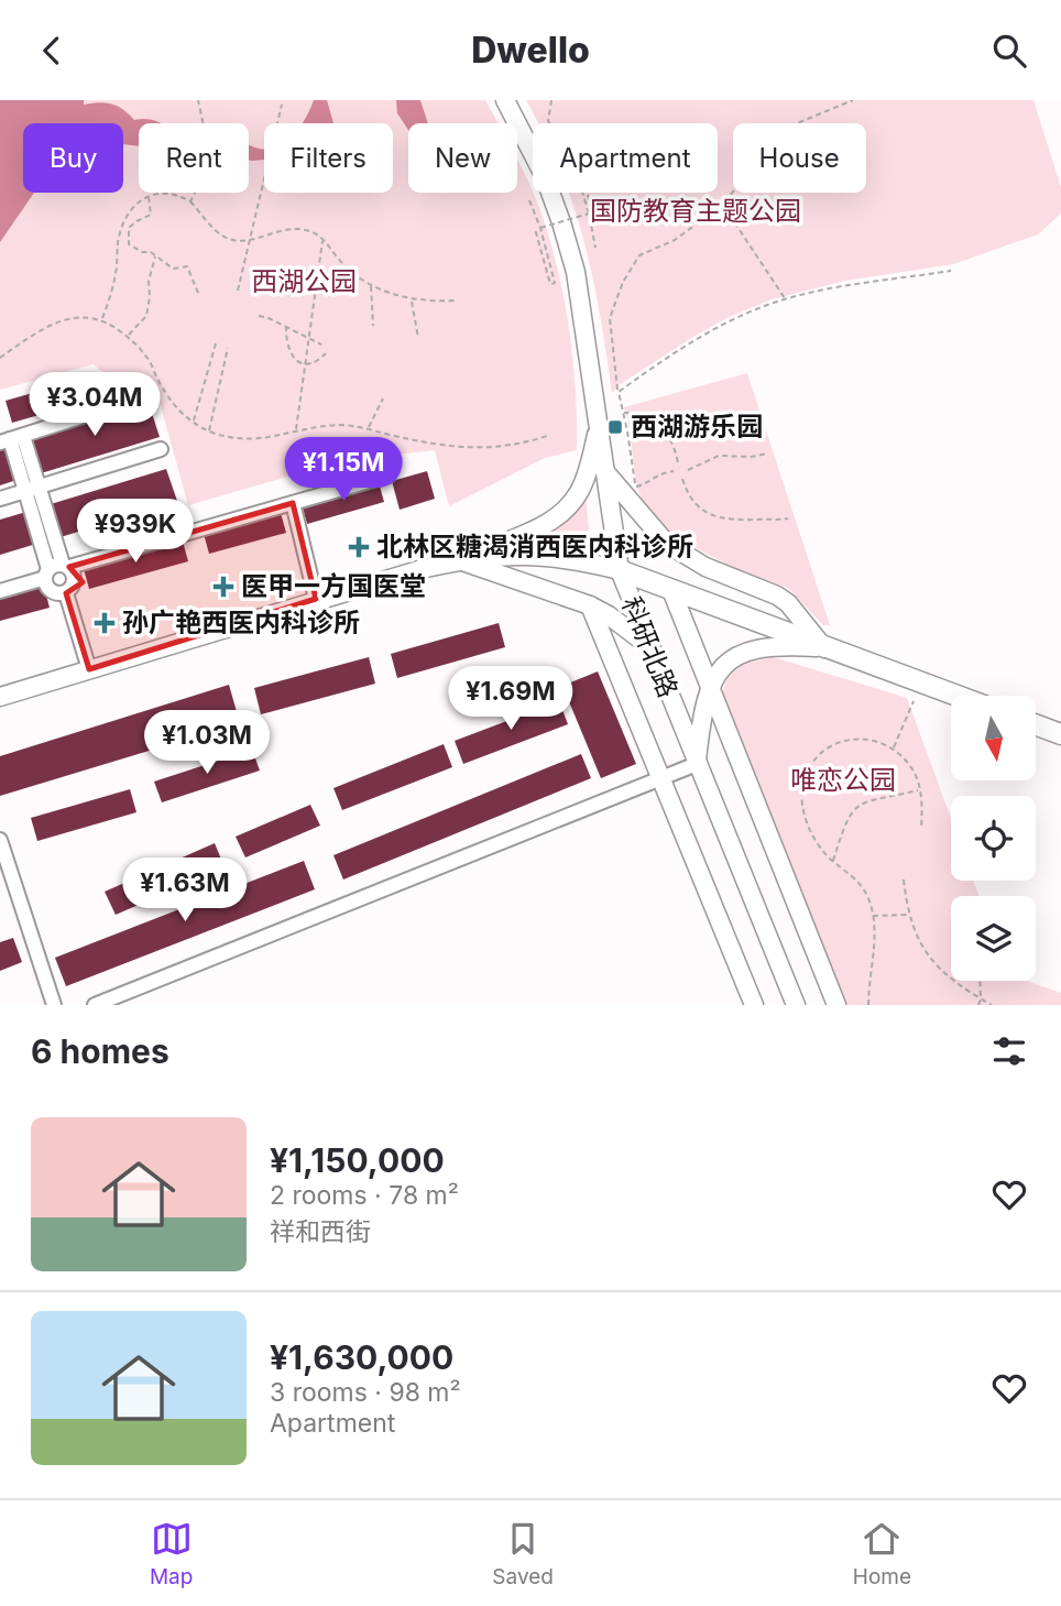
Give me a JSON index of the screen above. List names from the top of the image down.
{
  "streets": {
    "main road": ["科研北路"]
  },
  "parks": ["国防教育主题公园", "西湖公园", "唯恋公园"],
  "places": {
    "transit": ["西湖游乐园"],
    "health": ["北林区糖渴消西医内科诊所", "医甲一方国医堂", "孙广艳西医内科诊所"]
  },
  "north": "bottom",
  "page": {
    "header": "Dwello",
    "chip": [
      "Buy",
      "Rent",
      "Filters",
      "New",
      "Apartment",
      "House"
    ],
    "price": [
      "¥3.04M",
      "¥1.15M",
      "¥939K",
      "¥1.69M",
      "¥1.03M",
      "¥1.63M"
    ],
    "heading": "6 homes",
    "list": [
      {
        "name": "¥1,150,000",
        "note": "2 rooms · 78 m² · 祥和西街"
      },
      {
        "name": "¥1,630,000",
        "note": "3 rooms · 98 m² · Apartment"
      }
    ],
    "tabs": ["Map", "Saved", "Home"]
  }
}
